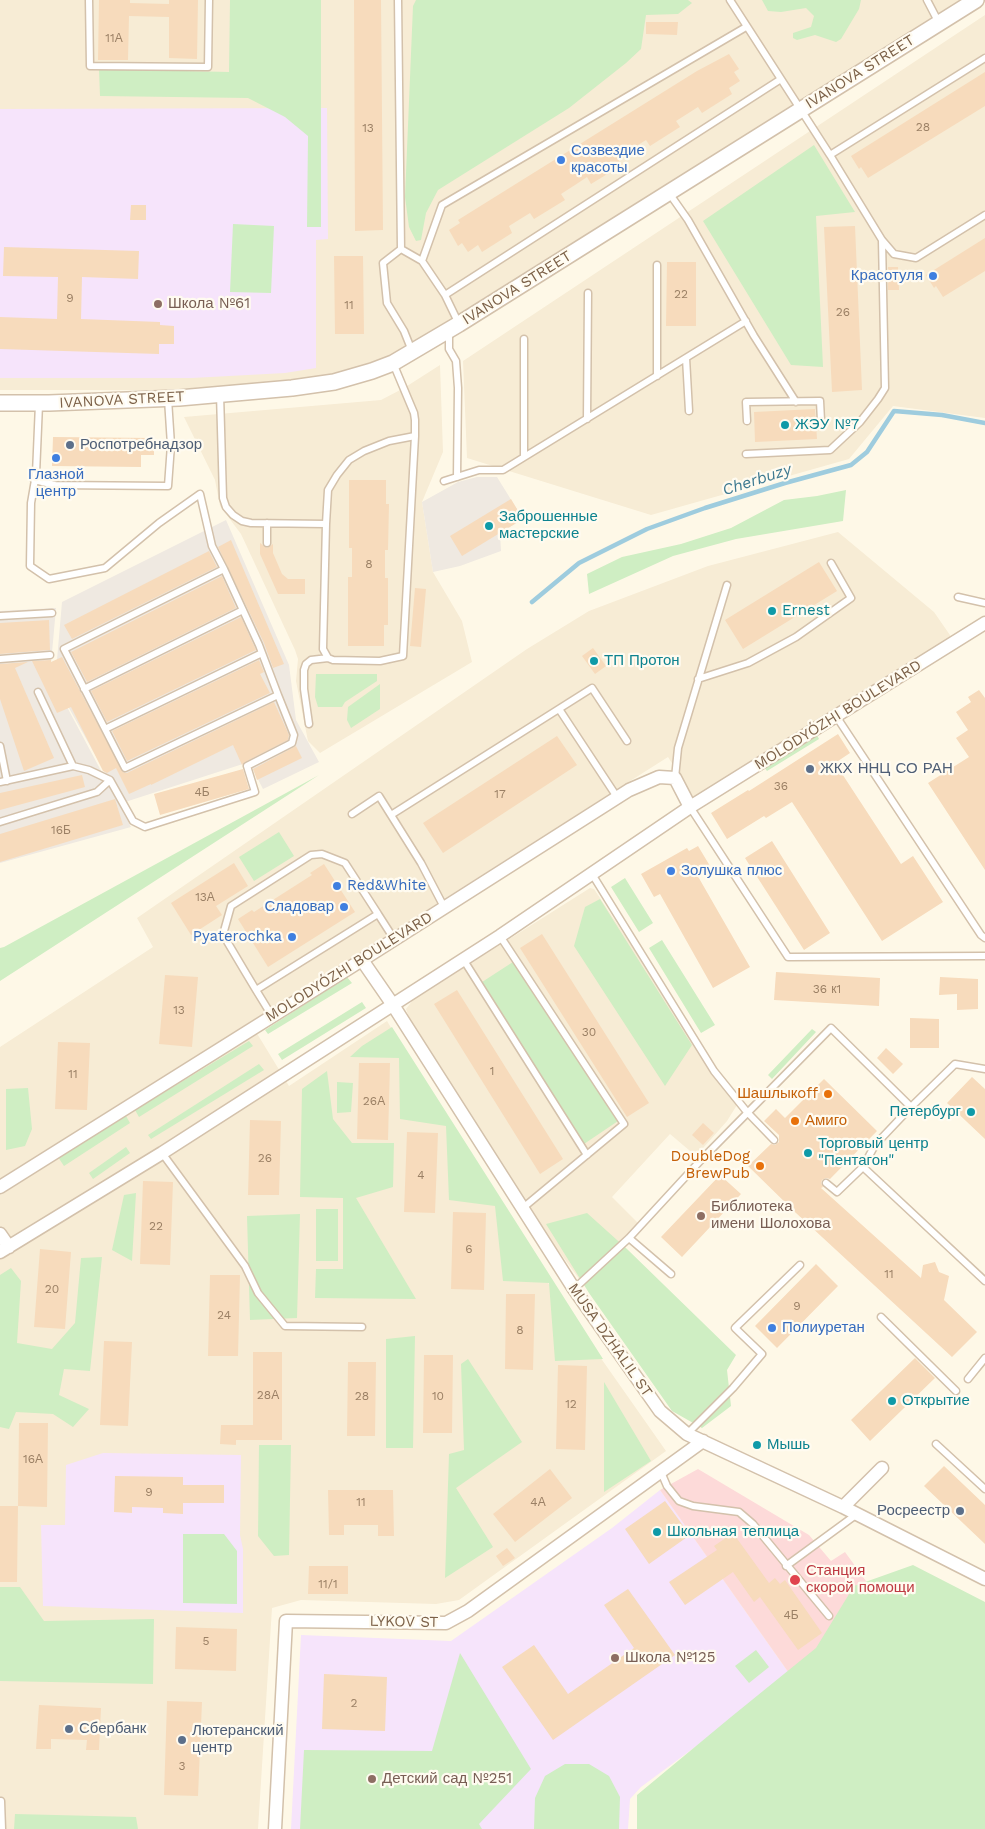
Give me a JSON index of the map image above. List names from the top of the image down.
{
  "streets": {
    "street": [
      "IVANOVA STREET",
      "MOLODYÓZHI BOULEVARD",
      "MUSA DZHALIL ST",
      "LYKOV ST"
    ]
  },
  "crossings": [
    ["MOLODYÓZHI BOULEVARD", "MUSA DZHALIL ST"],
    ["MUSA DZHALIL ST", "LYKOV ST"]
  ],
  "water": ["Cherbuzy"],
  "places": [
    "Созвездие красоты",
    "Красотуля",
    "Школа №61",
    "ЖЭУ №7",
    "Роспотребнадзор",
    "Глазной центр",
    "Заброшенные мастерские",
    "Ernest",
    "ТП Протон",
    "ЖКХ ННЦ СО РАН",
    "Золушка плюс",
    "Red&White",
    "Сладовар",
    "Pyaterochka",
    "Шашлыкoff",
    "Петербург",
    "Амиго",
    "Торговый центр \"Пентагон\"",
    "DoubleDog BrewPub",
    "Библиотека имени Шолохова",
    "Полиуретан",
    "Открытие",
    "Мышь",
    "Росреестр",
    "Школьная теплица",
    "Станция скорой помощи",
    "Школа №125",
    "Сбербанк",
    "Лютеранский центр",
    "Детский сад №251"
  ],
  "house_numbers": [
    "11А",
    "28",
    "13",
    "22",
    "9",
    "11",
    "26",
    "8",
    "36",
    "4Б",
    "17",
    "16Б",
    "13А",
    "36 к1",
    "13",
    "30",
    "1",
    "11",
    "26А",
    "26",
    "4",
    "22",
    "6",
    "11",
    "20",
    "9",
    "24",
    "8",
    "28А",
    "28",
    "10",
    "12",
    "16А",
    "9",
    "11",
    "4А",
    "11/1",
    "4Б",
    "5",
    "2",
    "3"
  ]
}
